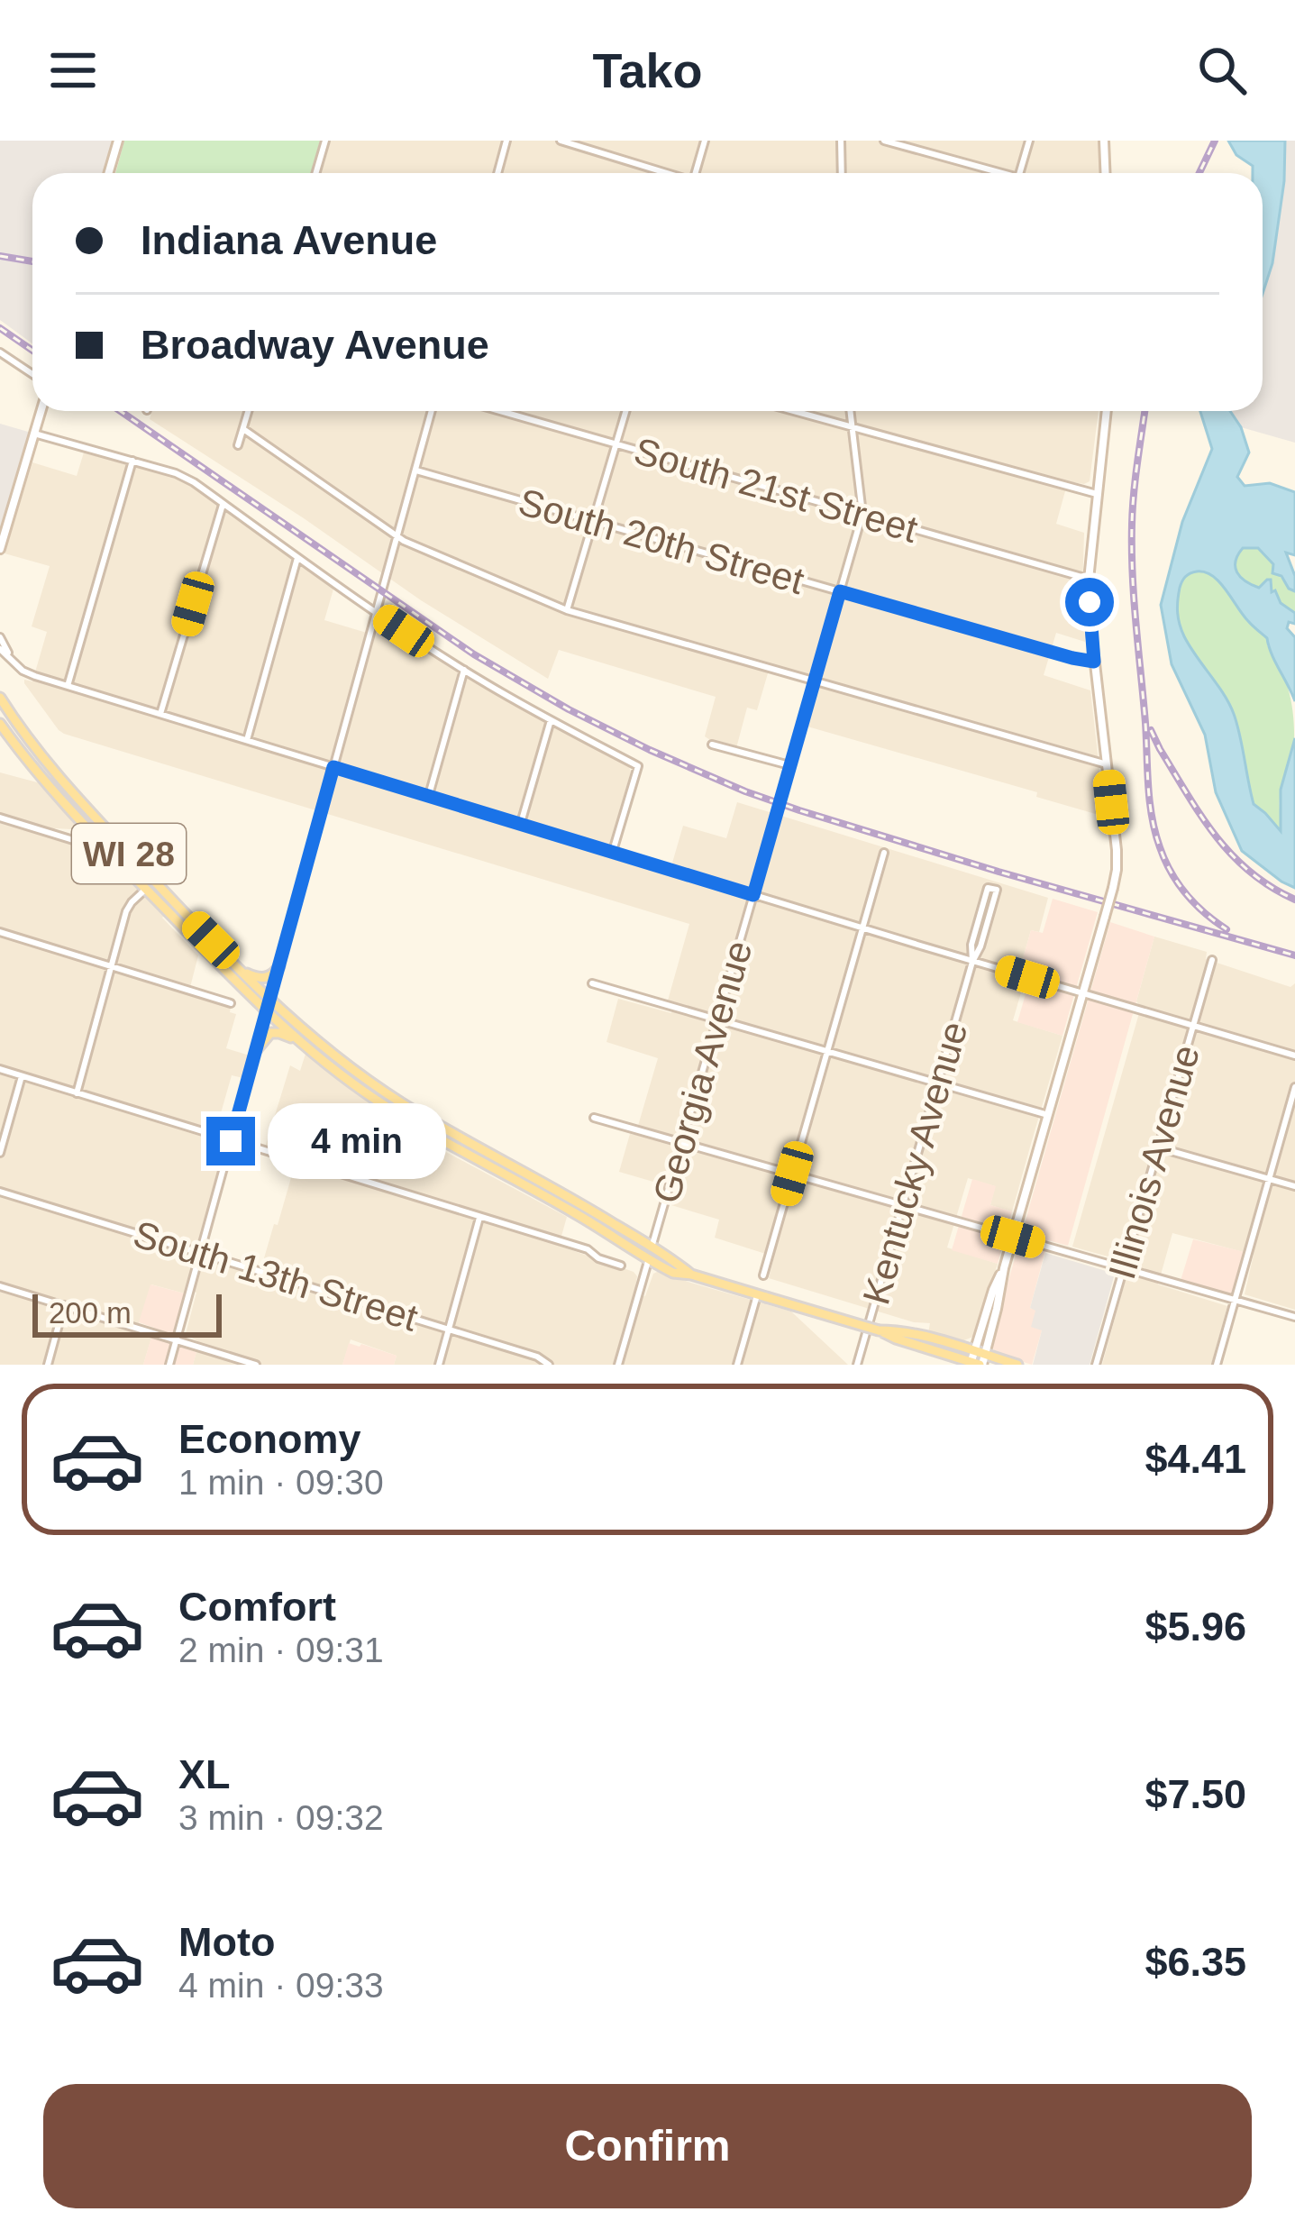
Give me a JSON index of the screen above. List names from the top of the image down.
{
  "streets": {
    "main road": ["WI 28"],
    "street": [
      "South 21st Street",
      "South 20th Street",
      "Georgia Avenue",
      "Illinois Avenue",
      "Kentucky Avenue",
      "South 13th Street"
    ]
  },
  "crossings": [
    ["South 21st Street", "Georgia Avenue"],
    ["South 20th Street", "Georgia Avenue"],
    ["WI 28", "Georgia Avenue"]
  ],
  "scale_bar": "200 m",
  "page": {
    "header": "Tako",
    "banner": ["Indiana Avenue", "Broadway Avenue"],
    "bubble": "4 min",
    "scale": "200 m",
    "list": [
      {
        "name": "Economy",
        "note": "1 min · 09:30",
        "value": "$4.41"
      },
      {
        "name": "Comfort",
        "note": "2 min · 09:31",
        "value": "$5.96"
      },
      {
        "name": "XL",
        "note": "3 min · 09:32",
        "value": "$7.50"
      },
      {
        "name": "Moto",
        "note": "4 min · 09:33",
        "value": "$6.35"
      }
    ],
    "buttons": "Confirm"
  }
}
